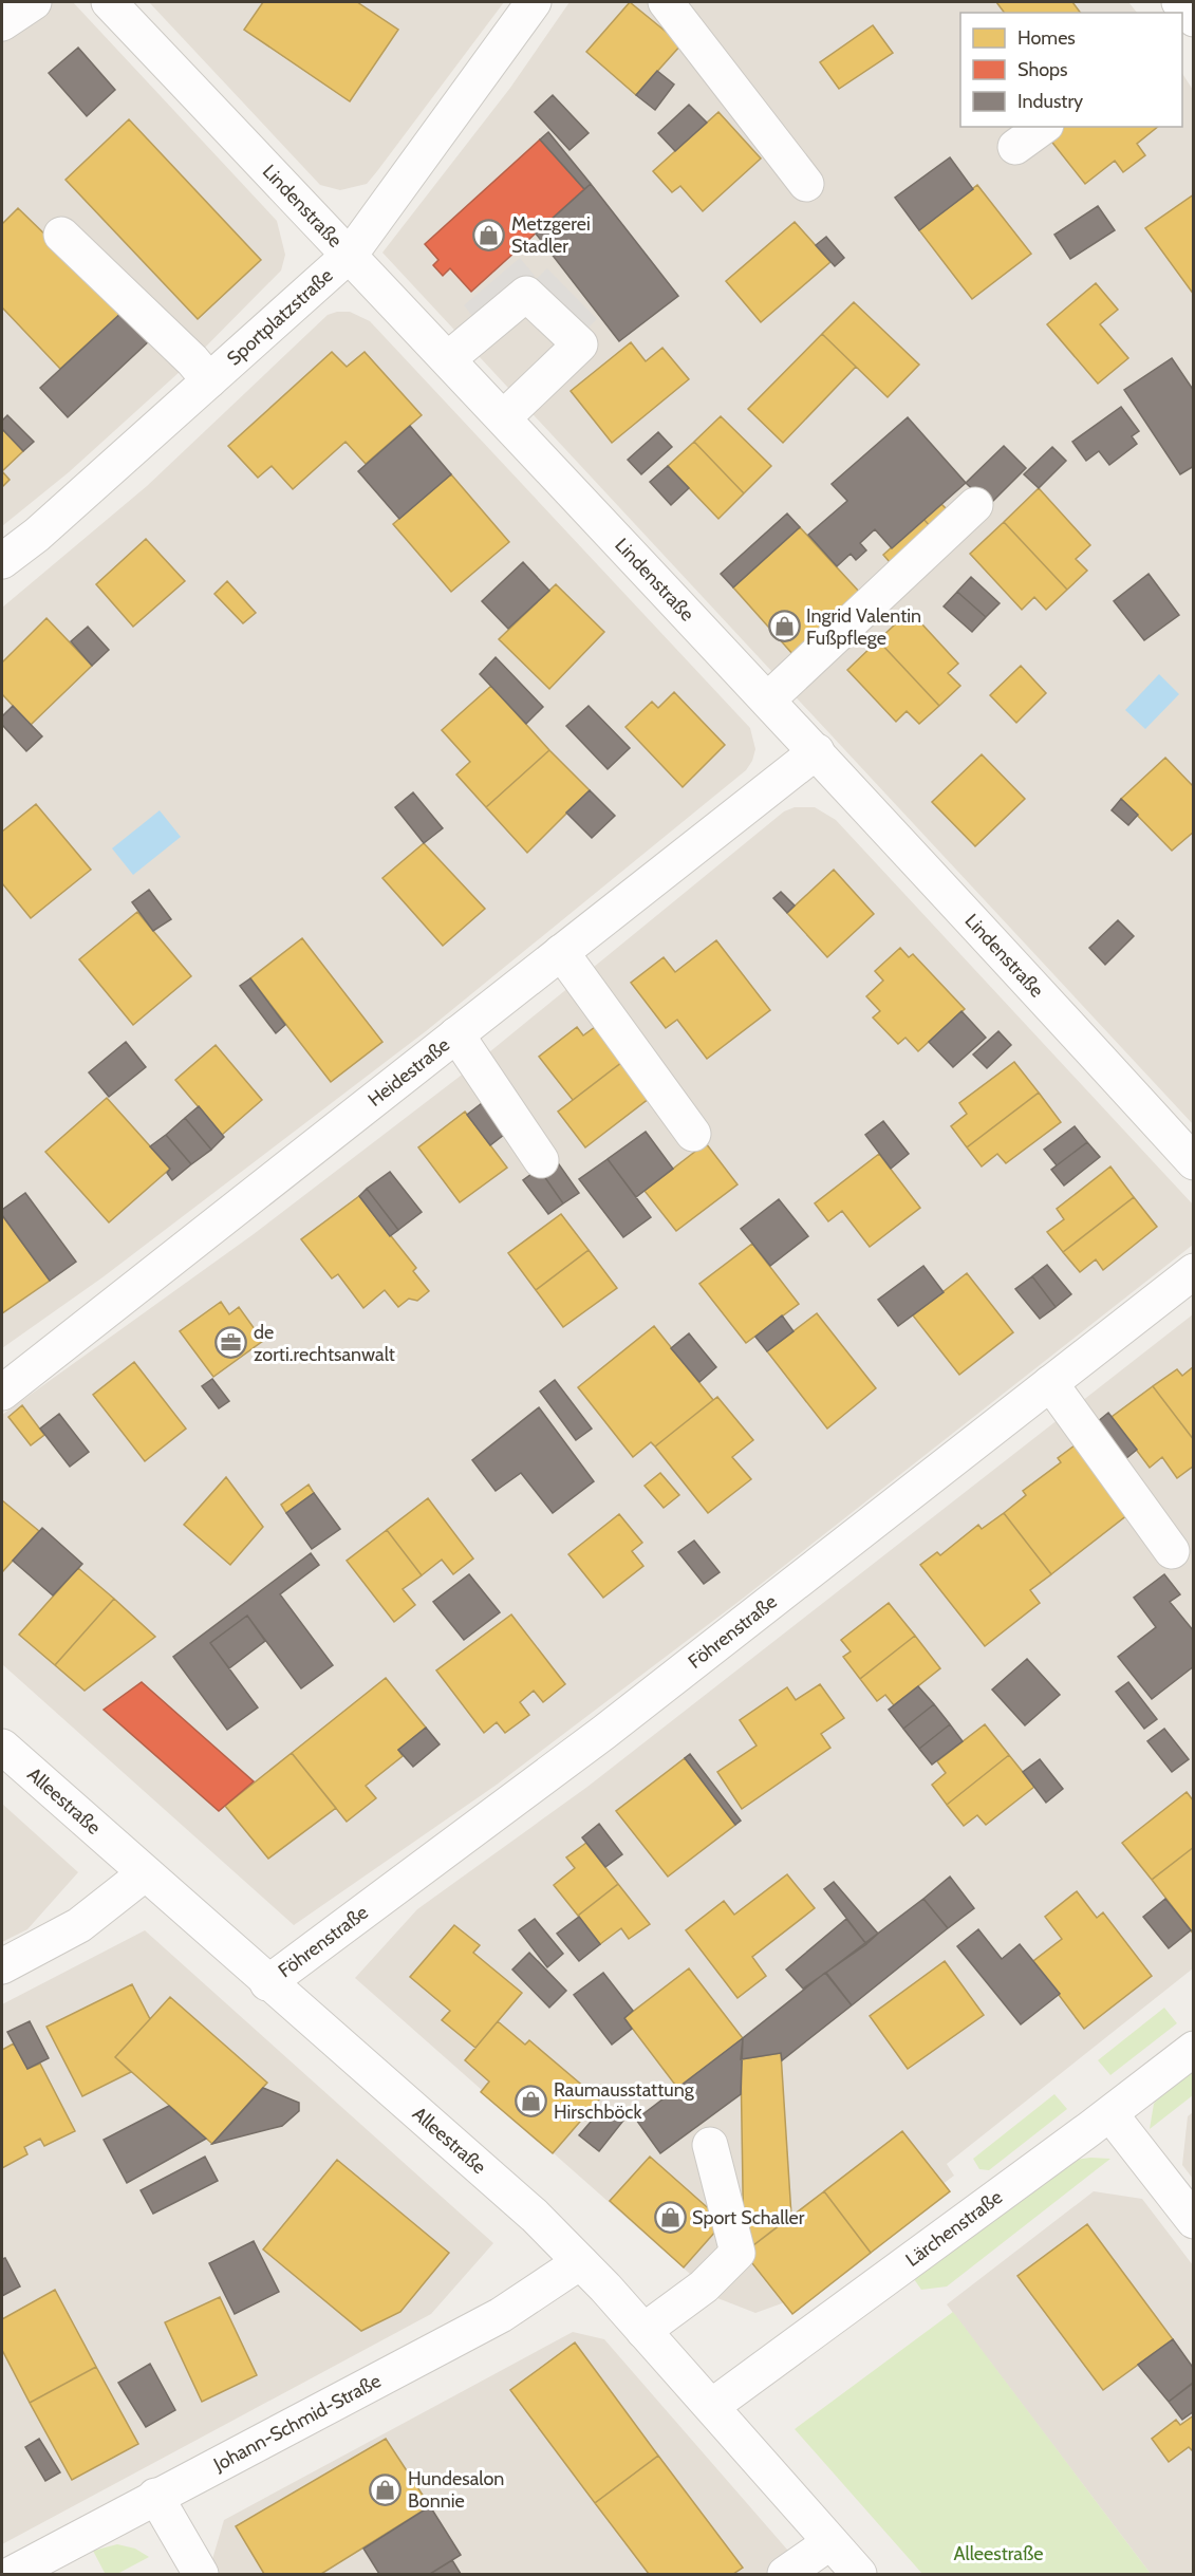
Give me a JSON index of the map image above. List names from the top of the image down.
{
  "streets": {
    "street": [
      "Lindenstraße",
      "Sportplatzstraße",
      "Heidestraße",
      "Föhrenstraße",
      "Alleestraße",
      "Lärchenstraße",
      "Johann-Schmid-Straße"
    ]
  },
  "crossings": [
    ["Lindenstraße", "Sportplatzstraße"],
    ["Lindenstraße", "Heidestraße"],
    ["Föhrenstraße", "Alleestraße"],
    ["Alleestraße", "Lärchenstraße"],
    ["Alleestraße", "Johann-Schmid-Straße"]
  ],
  "parks": ["Alleestraße"],
  "places": {
    "shop": [
      "Metzgerei Stadler",
      "Ingrid Valentin Fußpflege",
      "Raumausstattung Hirschböck",
      "Sport Schaller",
      "Hundesalon Bonnie"
    ],
    "office": ["de zorti.rechtsanwalt"]
  },
  "legend": ["Homes", "Shops", "Industry"]
}
